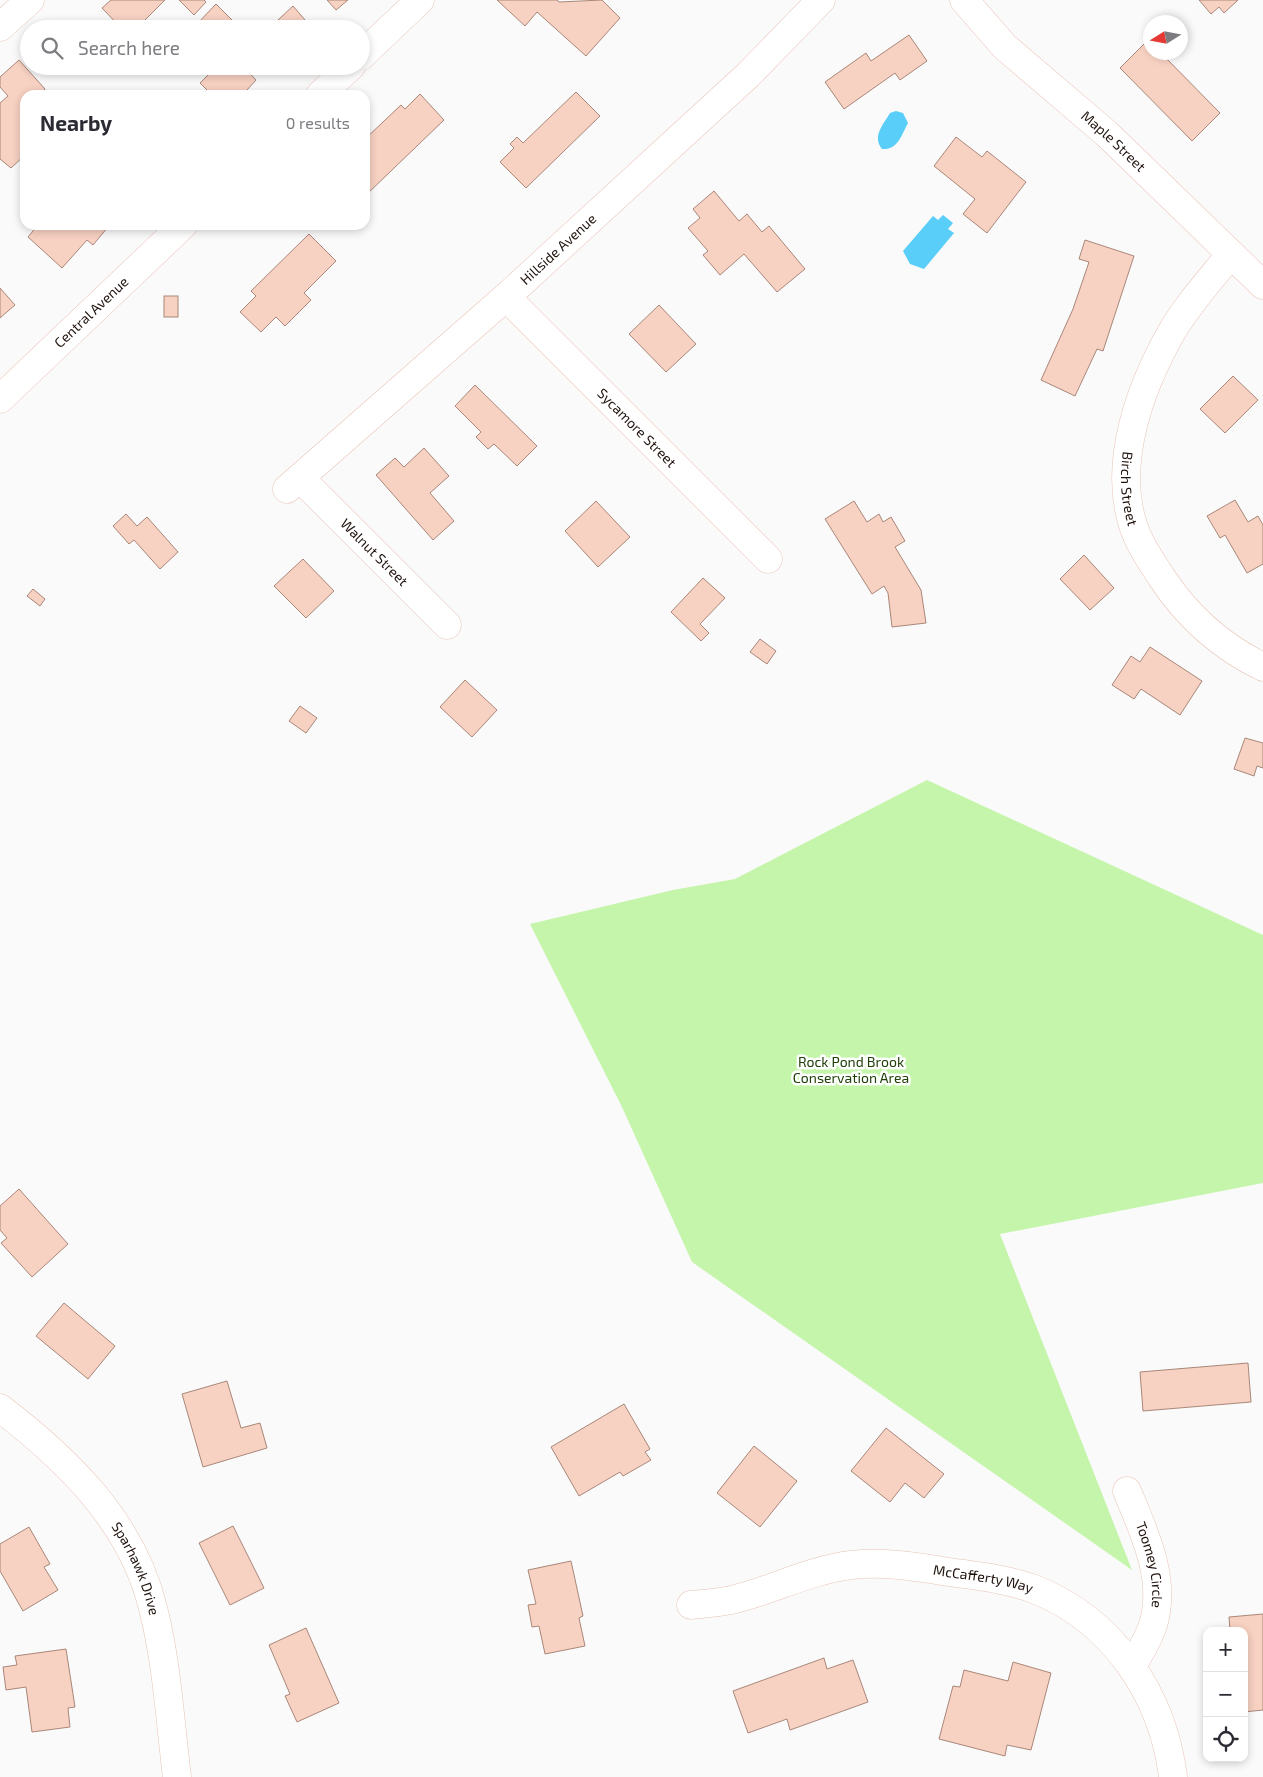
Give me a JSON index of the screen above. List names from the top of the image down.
{
  "streets": {
    "street": [
      "Maple Street",
      "Hillside Avenue",
      "Central Avenue",
      "Sycamore Street",
      "Birch Street",
      "Walnut Street",
      "Toomey Circle",
      "Sparhawk Drive",
      "McCafferty Way"
    ]
  },
  "crossings": [
    ["Maple Street", "Birch Street"],
    ["Hillside Avenue", "Sycamore Street"],
    ["Hillside Avenue", "Walnut Street"],
    ["Toomey Circle", "McCafferty Way"]
  ],
  "parks": ["Rock Pond Brook Conservation Area"],
  "north": "left",
  "page": {
    "search": "Search here",
    "heading": ["Nearby", "0 results"],
    "map_buttons": ["+", "−"]
  }
}
